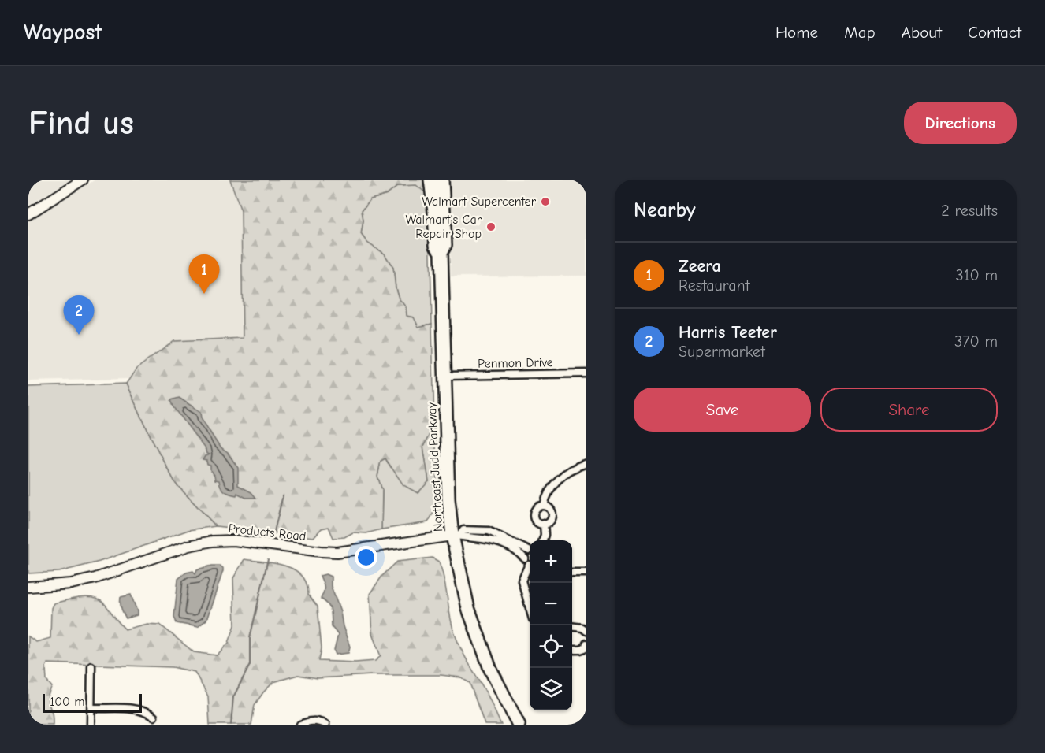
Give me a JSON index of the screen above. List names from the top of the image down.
{
  "streets": {
    "highway": ["Northeast Judd Parkway"],
    "street": ["Penmon Drive", "Products Road"]
  },
  "crossings": [
    ["Penmon Drive", "Northeast Judd Parkway"],
    ["Northeast Judd Parkway", "Products Road"]
  ],
  "places": ["Walmart Supercenter", "Walmart's Car Repair Shop"],
  "scale_bar": "100 m",
  "page": {
    "header": "Waypost",
    "nav": [
      "Home",
      "Map",
      "About",
      "Contact"
    ],
    "buttons": [
      "Directions",
      ["Save", "Share"]
    ],
    "title": "Find us",
    "heading": ["Nearby", "2 results"],
    "list": [
      {
        "mark": "1",
        "name": "Zeera",
        "note": "Restaurant",
        "value": "310 m"
      },
      {
        "mark": "2",
        "name": "Harris Teeter",
        "note": "Supermarket",
        "value": "370 m"
      }
    ],
    "pins": ["1", "2"],
    "map_buttons": ["+", "−"],
    "scale": "100 m"
  }
}
